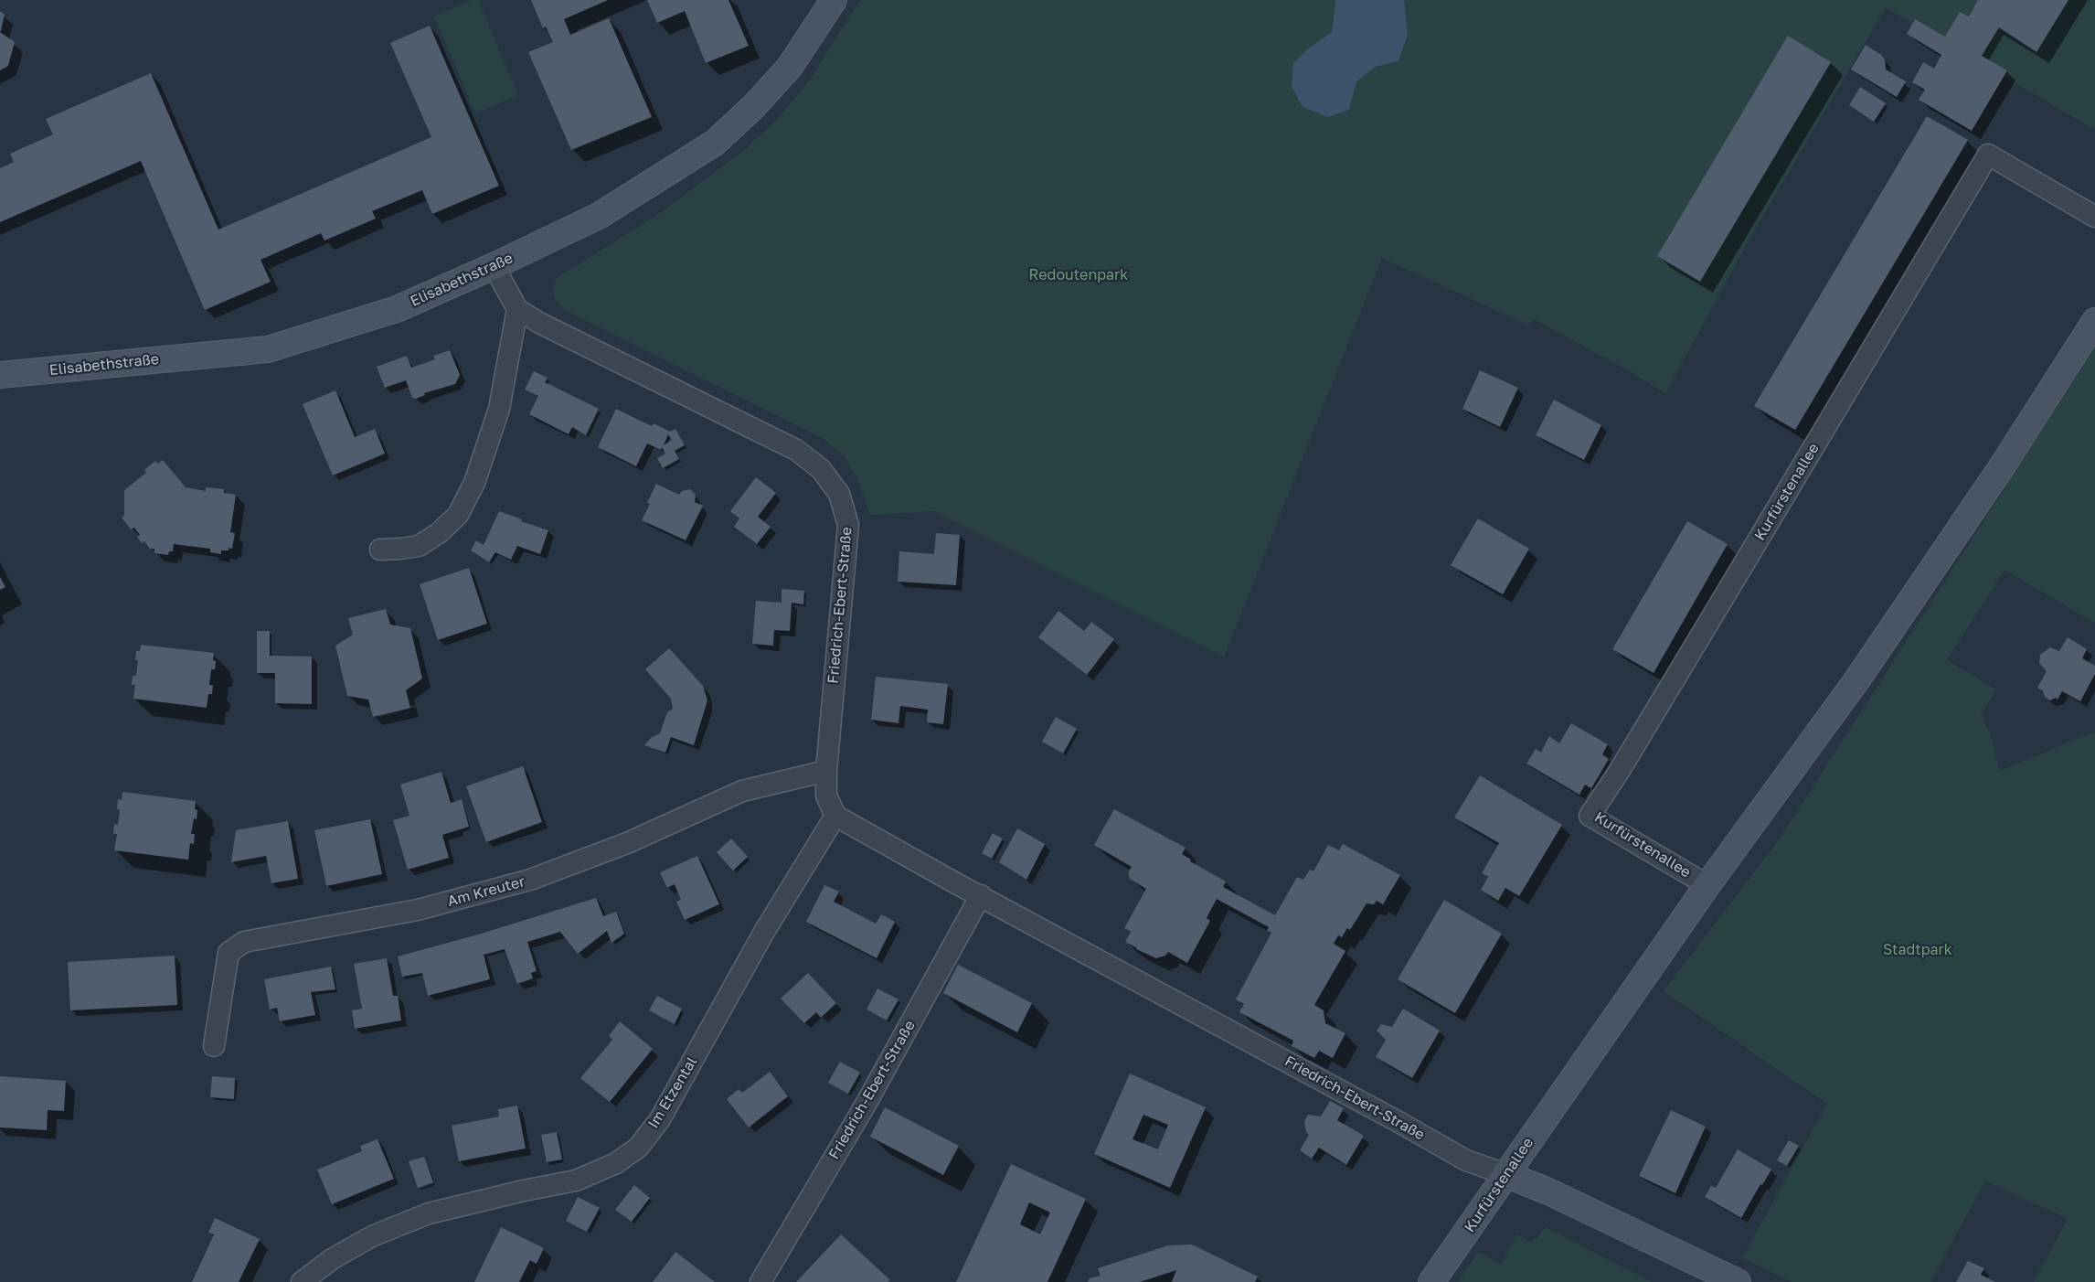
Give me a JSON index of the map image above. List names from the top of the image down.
{
  "streets": {
    "street": [
      "Elisabethstraße",
      "Kurfürstenallee",
      "Friedrich-Ebert-Straße",
      "Am Kreuter",
      "Im Etzental"
    ]
  },
  "crossings": [
    ["Elisabethstraße", "Friedrich-Ebert-Straße"],
    ["Kurfürstenallee", "Friedrich-Ebert-Straße"],
    ["Friedrich-Ebert-Straße", "Am Kreuter"],
    ["Friedrich-Ebert-Straße", "Im Etzental"]
  ],
  "parks": ["Redoutenpark", "Stadtpark"]
}
